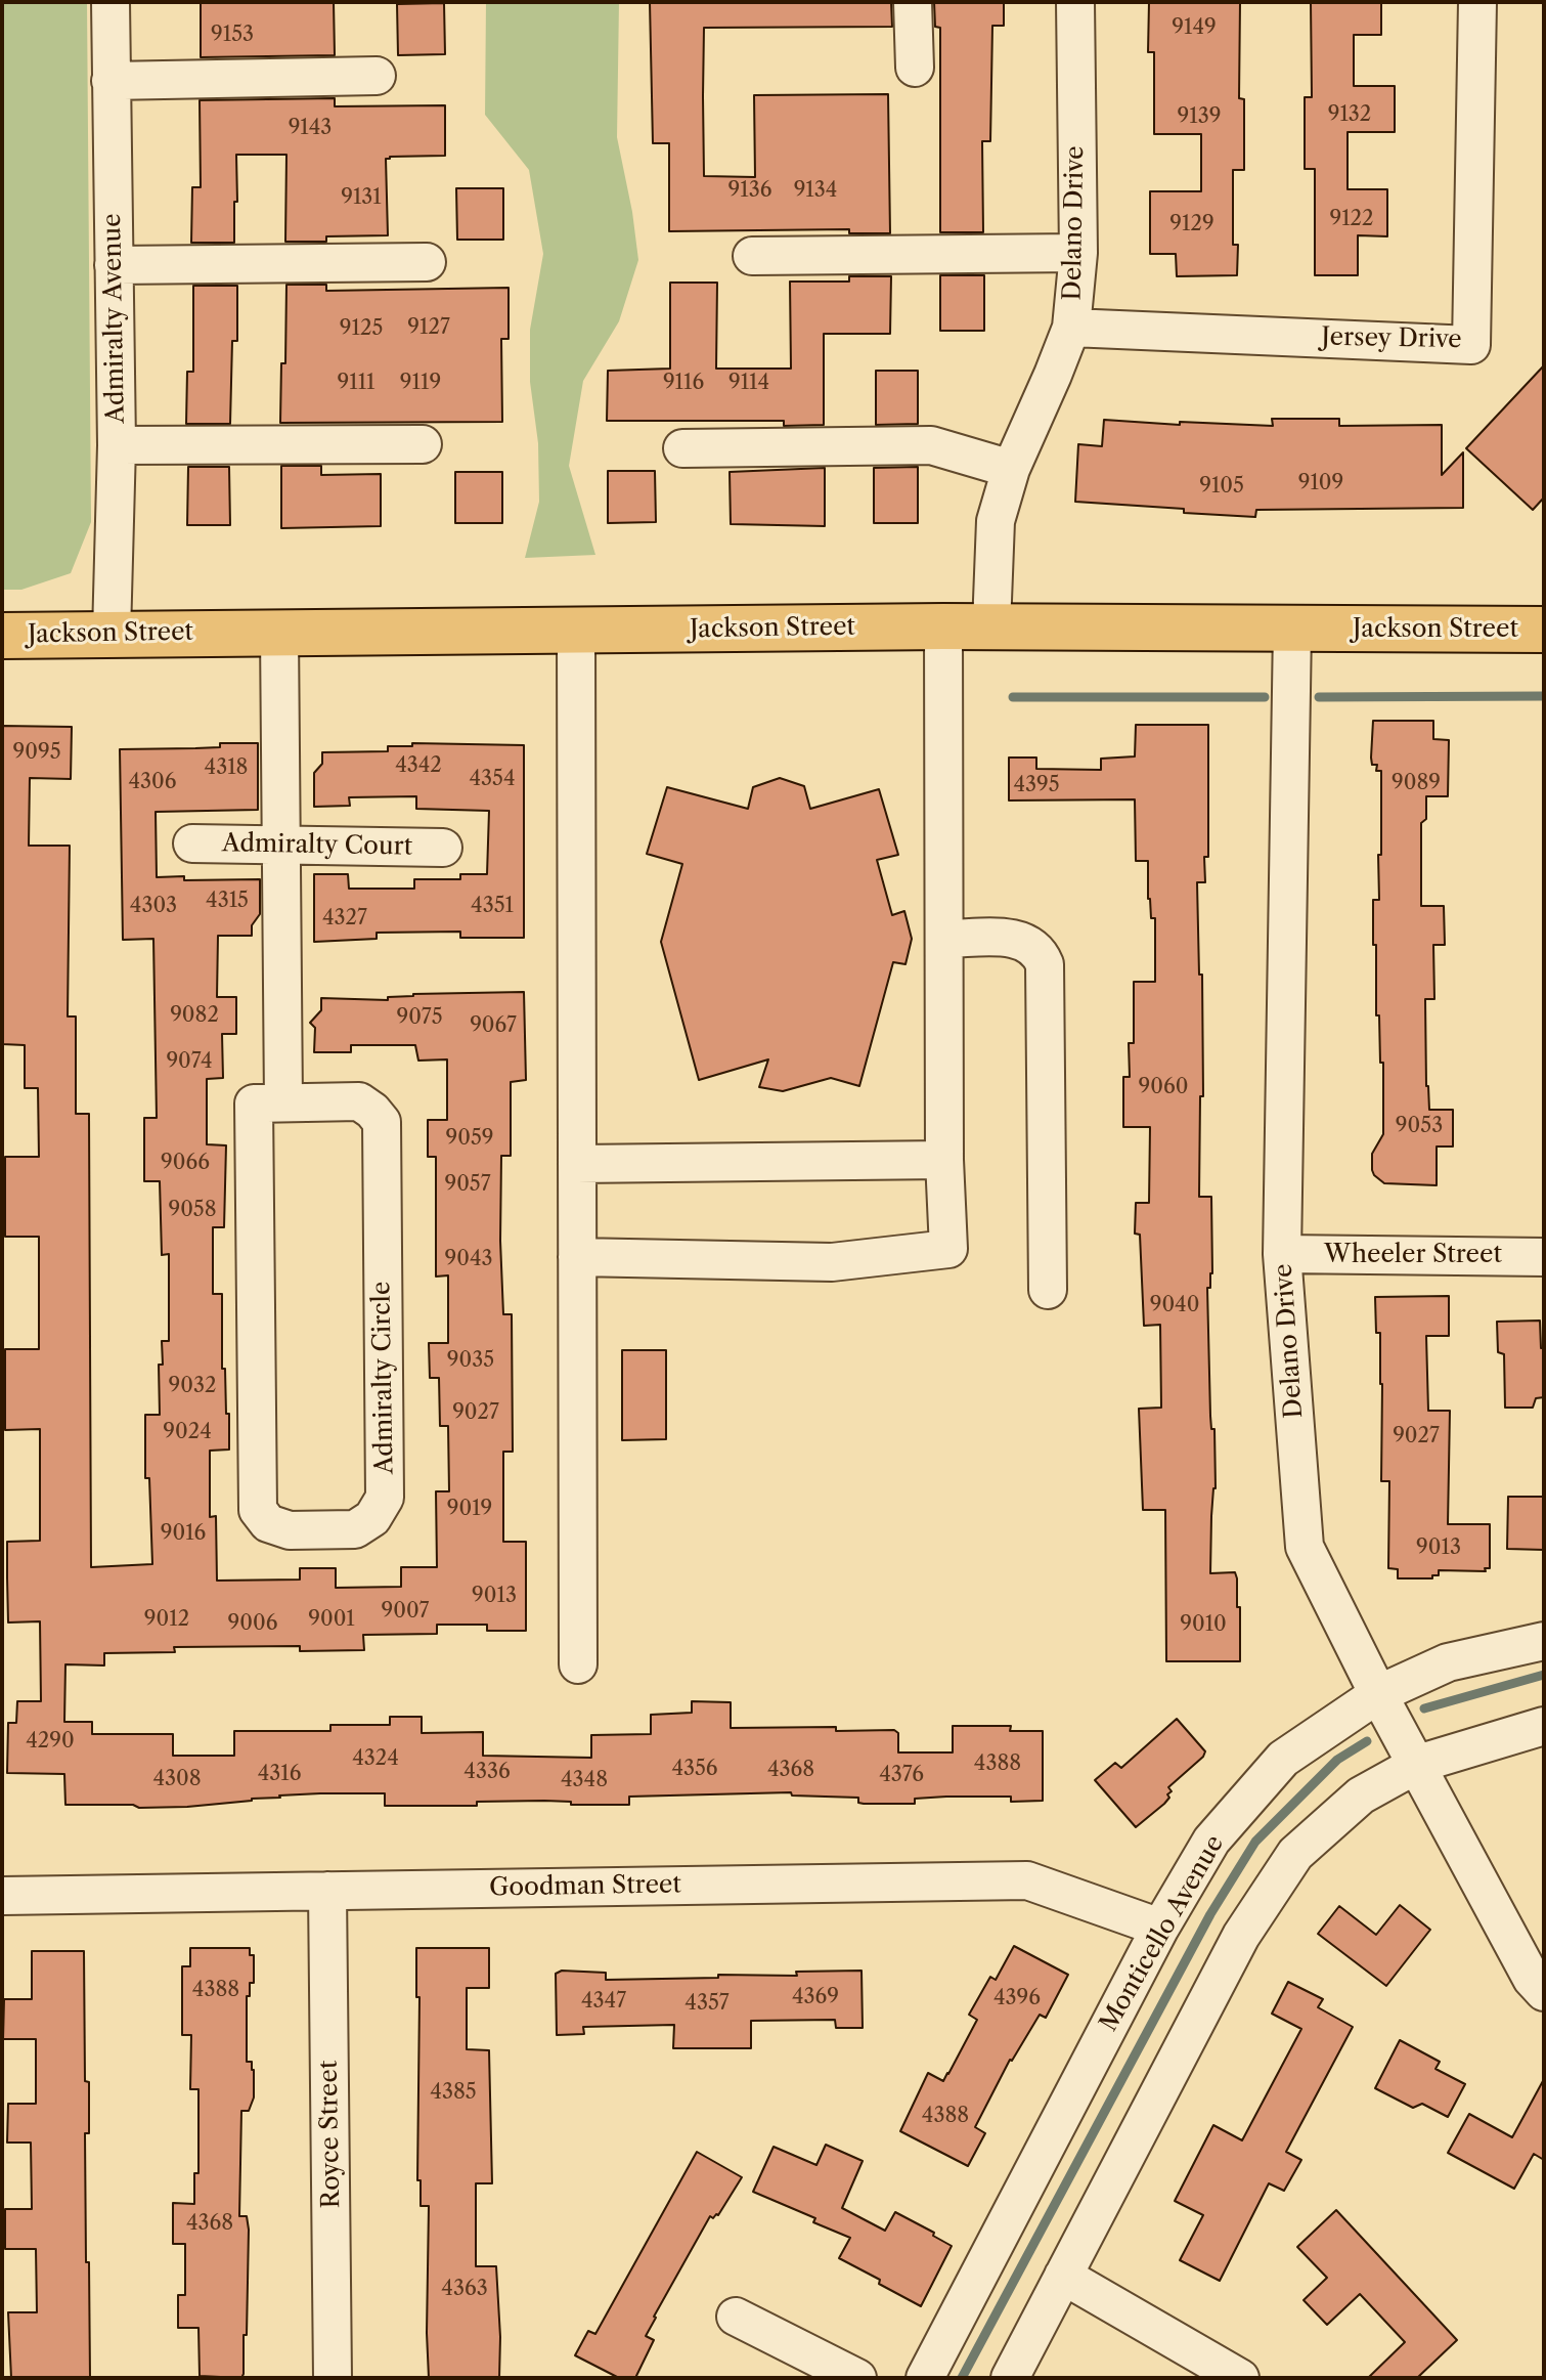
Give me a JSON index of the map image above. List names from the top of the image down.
{
  "streets": {
    "main road": ["Jackson Street"],
    "street": [
      "Delano Drive",
      "Admiralty Avenue",
      "Jersey Drive",
      "Admiralty Court",
      "Wheeler Street",
      "Admiralty Circle",
      "Goodman Street",
      "Monticello Avenue",
      "Royce Street"
    ]
  },
  "crossings": [
    ["Delano Drive", "Jersey Drive"],
    ["Delano Drive", "Jackson Street"],
    ["Delano Drive", "Wheeler Street"],
    ["Delano Drive", "Monticello Avenue"],
    ["Admiralty Avenue", "Jackson Street"],
    ["Goodman Street", "Monticello Avenue"],
    ["Goodman Street", "Royce Street"]
  ],
  "house_numbers": [
    "9149",
    "9153",
    "9132",
    "9139",
    "9143",
    "9136",
    "9134",
    "9131",
    "9122",
    "9129",
    "9127",
    "9125",
    "9111",
    "9119",
    "9116",
    "9114",
    "9109",
    "9105",
    "9095",
    "4342",
    "4318",
    "4354",
    "4306",
    "9089",
    "4395",
    "4315",
    "4303",
    "4351",
    "4327",
    "9082",
    "9075",
    "9067",
    "9074",
    "9060",
    "9053",
    "9059",
    "9066",
    "9057",
    "9058",
    "9043",
    "9040",
    "9035",
    "9032",
    "9027",
    "9024",
    "9027",
    "9019",
    "9016",
    "9013",
    "9013",
    "9007",
    "9012",
    "9001",
    "9006",
    "9010",
    "4290",
    "4324",
    "4388",
    "4356",
    "4368",
    "4336",
    "4316",
    "4376",
    "4308",
    "4348",
    "4388",
    "4369",
    "4396",
    "4347",
    "4357",
    "4385",
    "4388",
    "4368",
    "4363"
  ]
}
